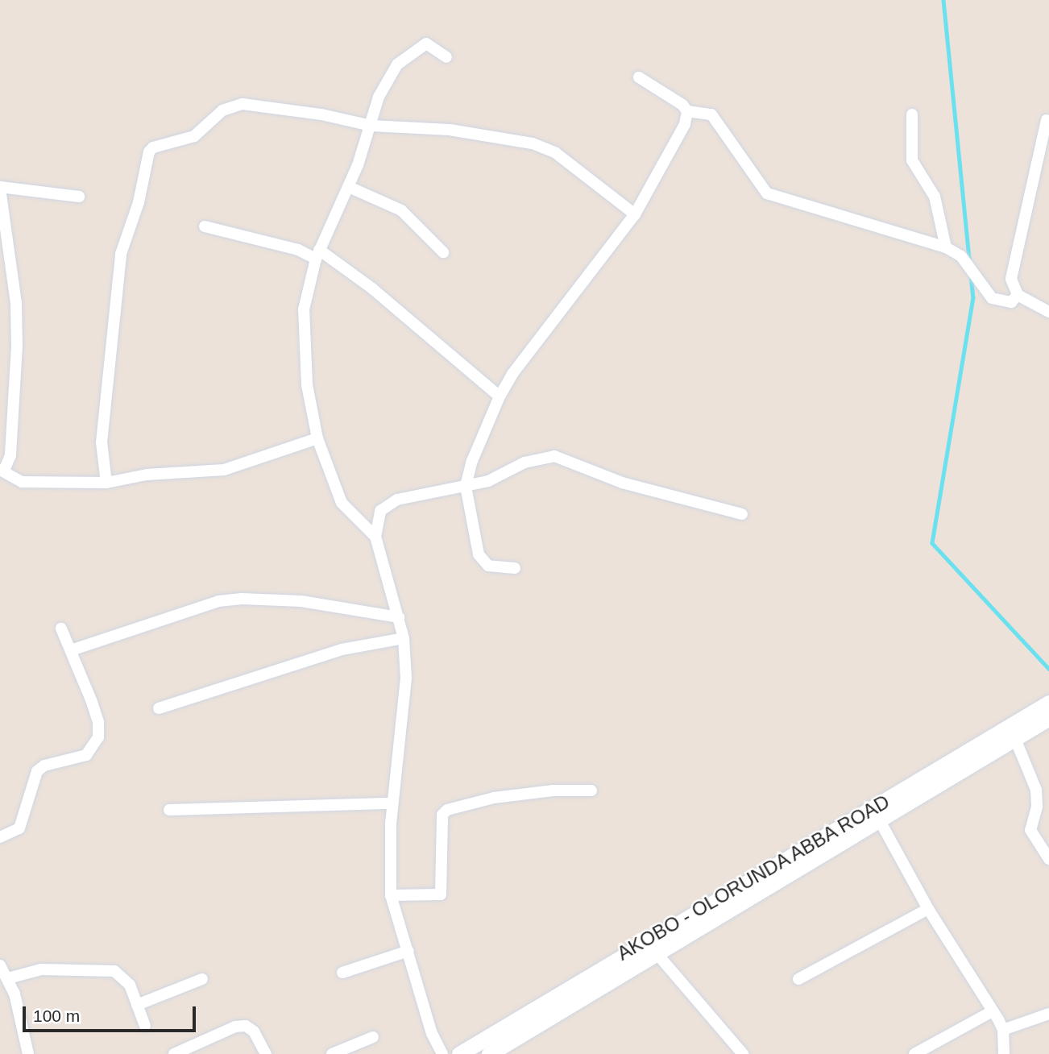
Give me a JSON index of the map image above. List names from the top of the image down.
{
  "streets": {
    "main road": ["AKOBO - OLORUNDA ABBA ROAD"]
  },
  "scale_bar": "100 m"
}
